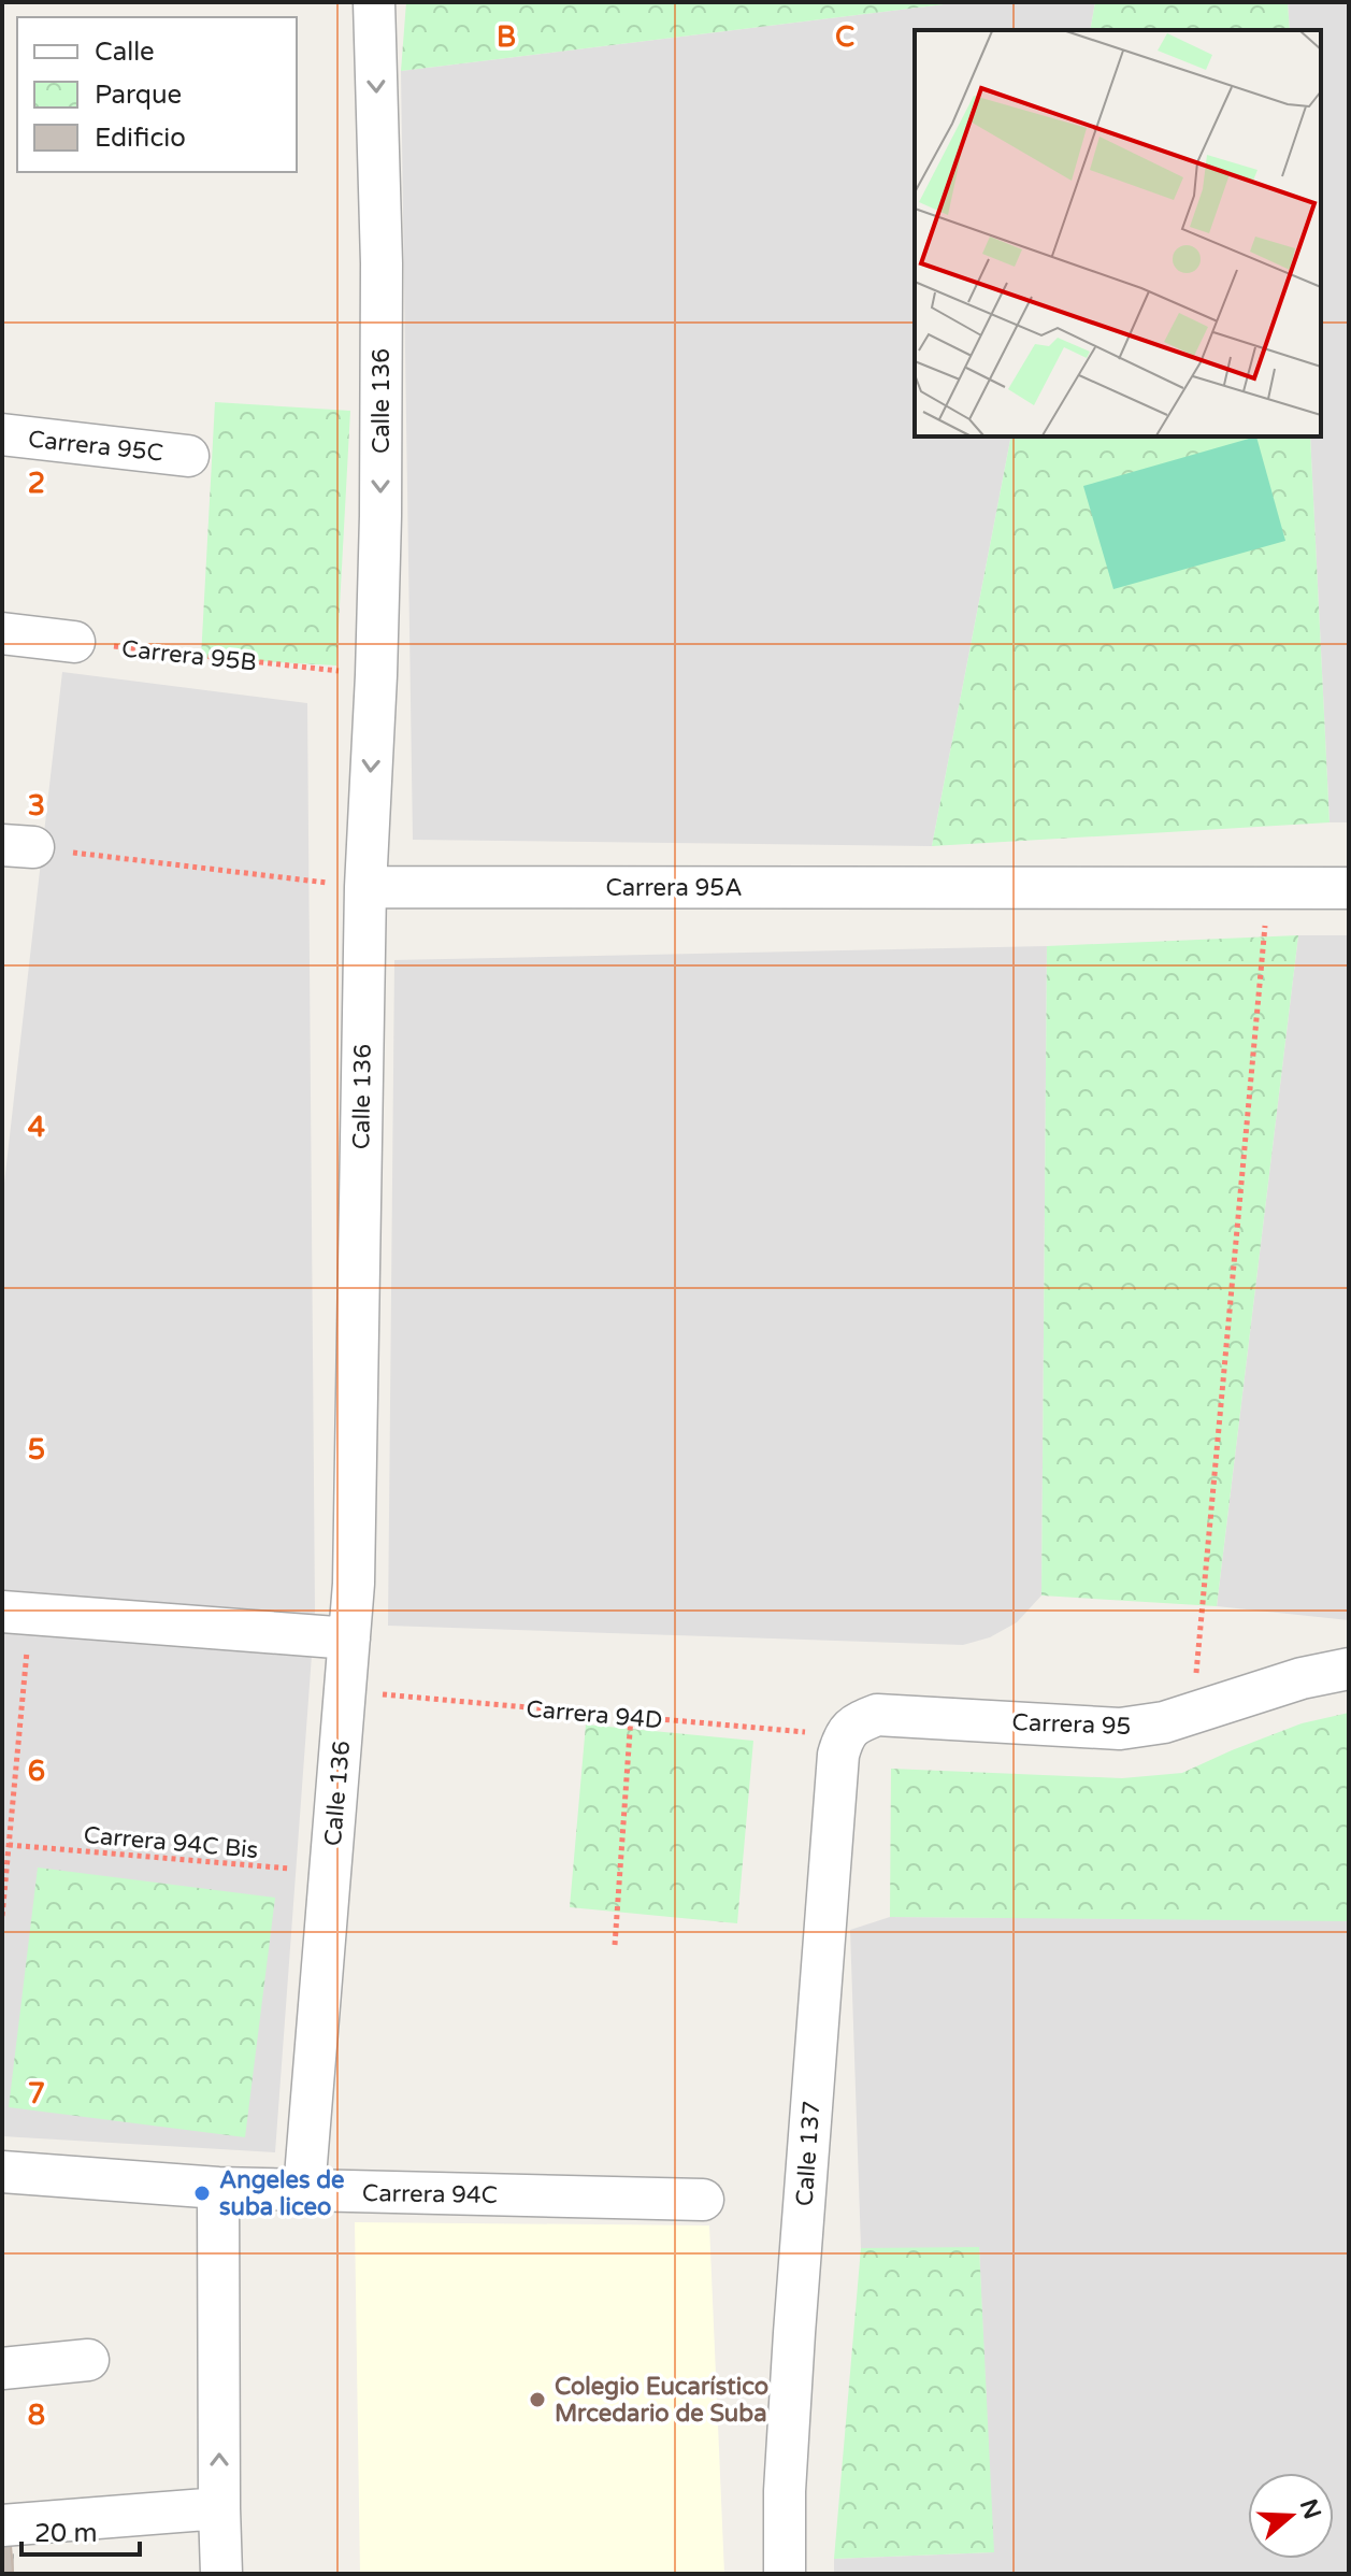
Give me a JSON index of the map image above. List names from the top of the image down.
{
  "streets": {
    "street": [
      "Calle 136",
      "Carrera 95C",
      "Carrera 95A",
      "Carrera 95",
      "Calle 137",
      "Carrera 94C"
    ],
    "path": ["Carrera 95B", "Carrera 94D", "Carrera 94C Bis"]
  },
  "crossings": [
    ["Calle 136", "Carrera 95B"],
    ["Calle 136", "Carrera 95A"],
    ["Calle 136", "Carrera 94D"],
    ["Calle 136", "Carrera 94C Bis"],
    ["Calle 136", "Carrera 94C"],
    ["Carrera 94D", "Carrera 95"],
    ["Carrera 94D", "Calle 137"],
    ["Carrera 95", "Calle 137"]
  ],
  "one_way": ["Calle 136"],
  "places": ["Angeles de suba liceo", "Colegio Eucarístico Mrcedario de Suba"],
  "legend": ["Calle", "Parque", "Edificio"],
  "scale_bar": "20 m",
  "north": "right",
  "grid": {
    "columns": ["B", "C"],
    "rows": [
      "2",
      "3",
      "4",
      "5",
      "6",
      "7",
      "8"
    ]
  }
}
